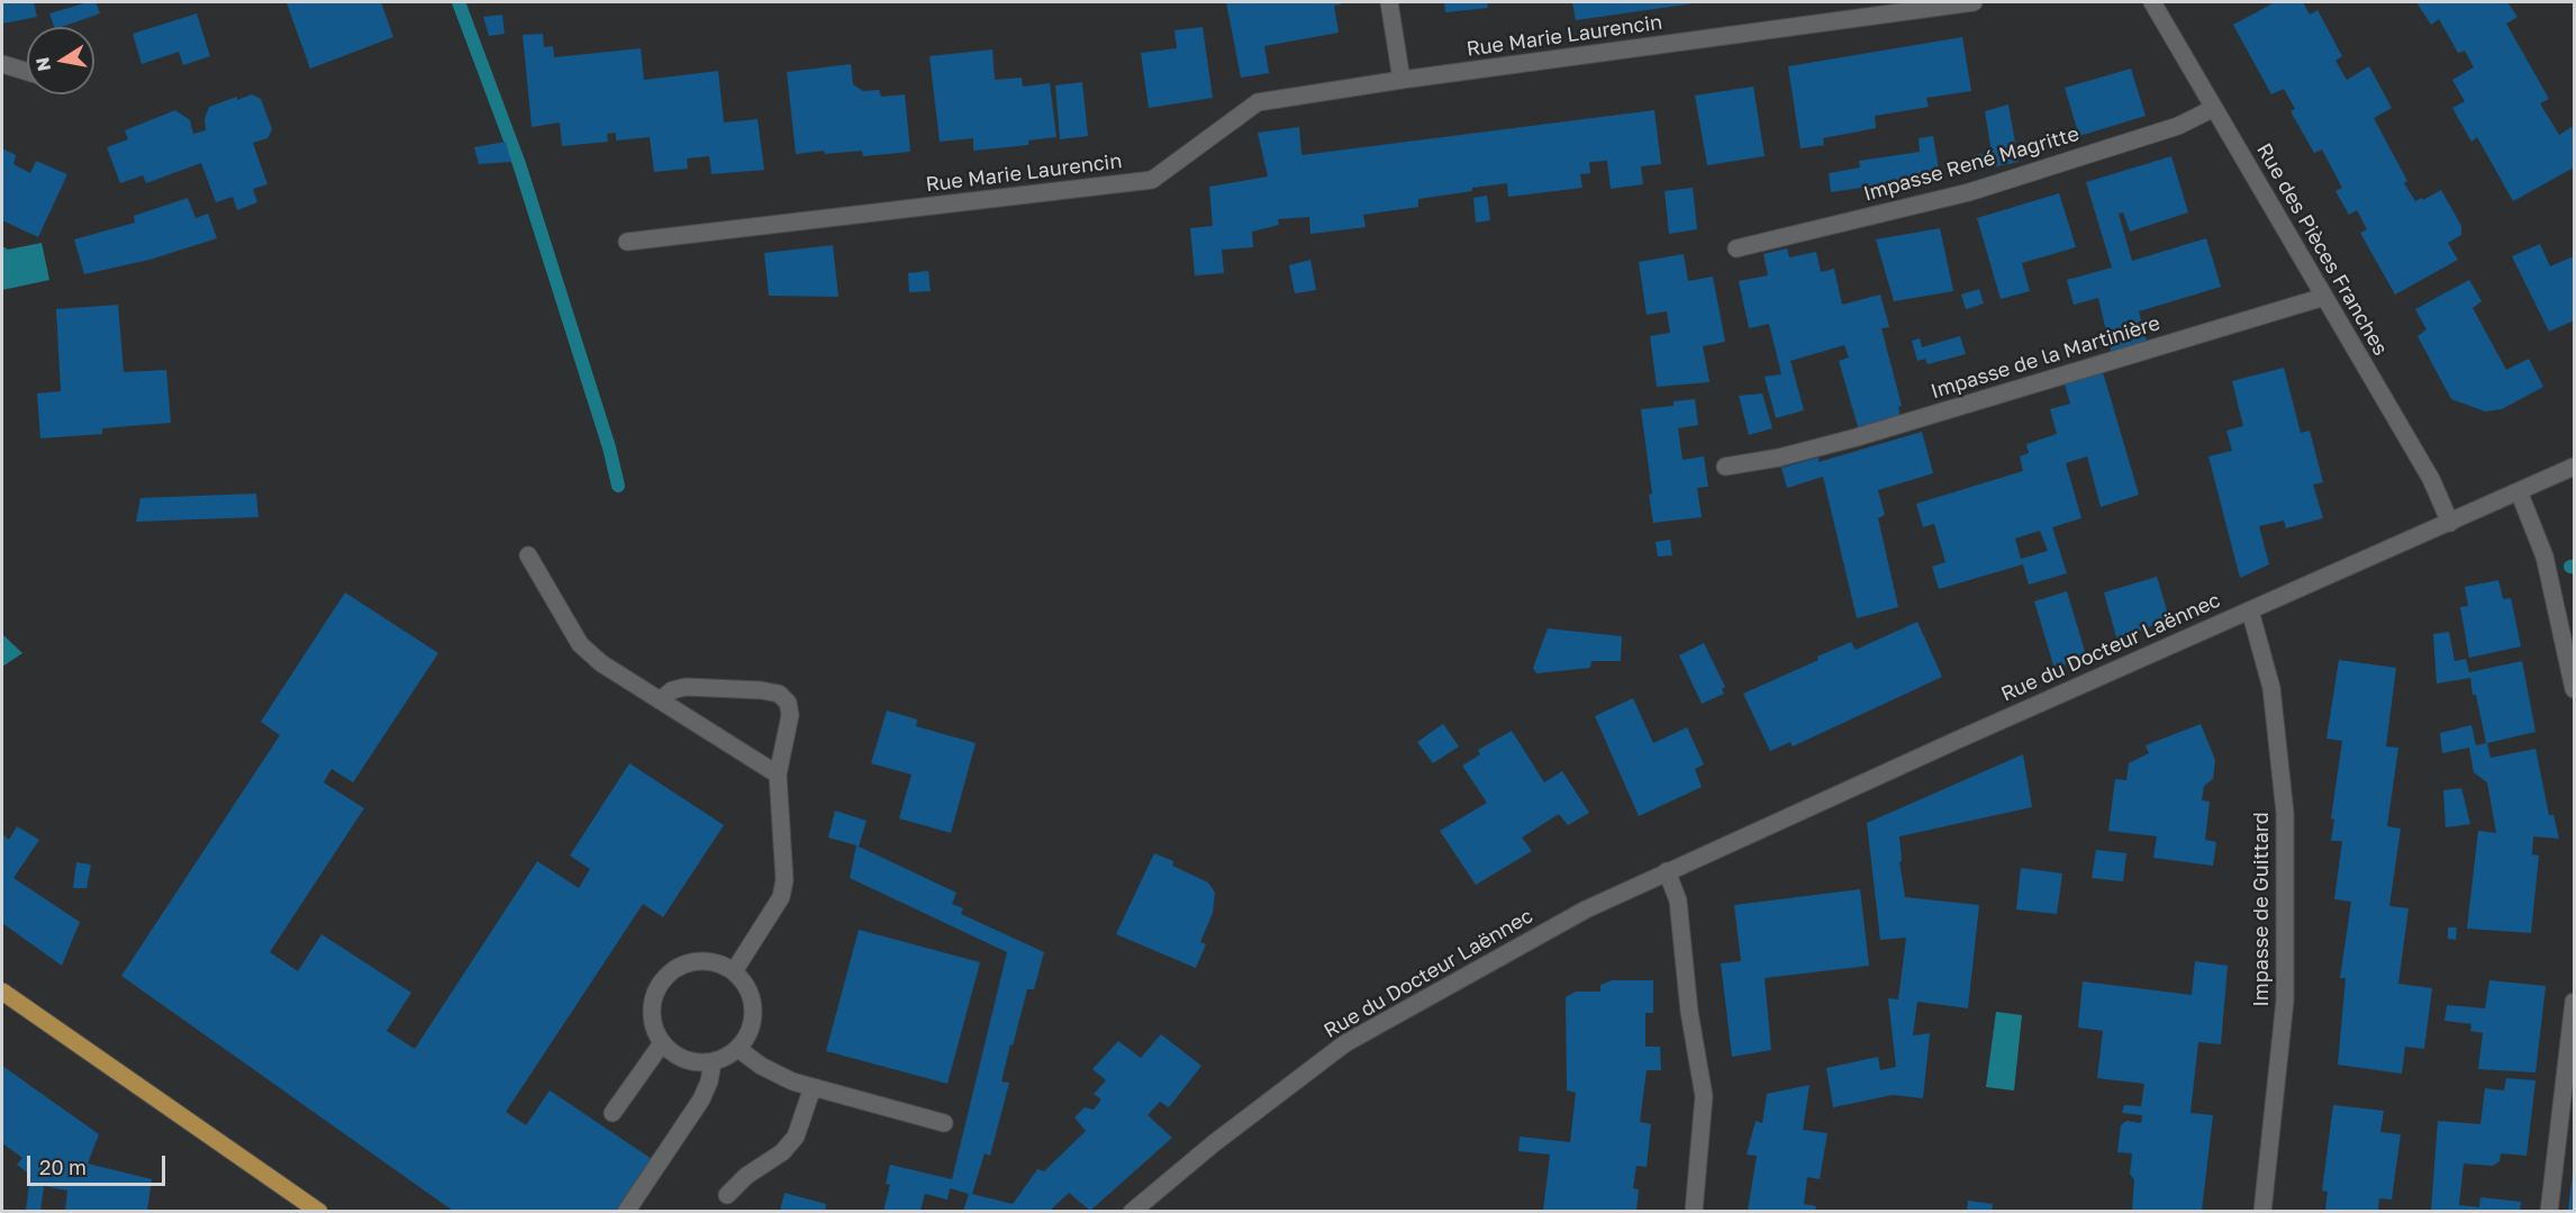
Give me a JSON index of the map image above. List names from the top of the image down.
{
  "streets": {
    "street": [
      "Rue Marie Laurencin",
      "Impasse René Magritte",
      "Rue des Pièces Franches",
      "Impasse de la Martinière",
      "Rue du Docteur Laënnec",
      "Impasse de Guittard"
    ]
  },
  "crossings": [
    ["Impasse René Magritte", "Rue des Pièces Franches"],
    ["Rue des Pièces Franches", "Impasse de la Martinière"],
    ["Rue des Pièces Franches", "Rue du Docteur Laënnec"],
    ["Rue du Docteur Laënnec", "Impasse de Guittard"]
  ],
  "scale_bar": "20 m",
  "north": "left"
}
